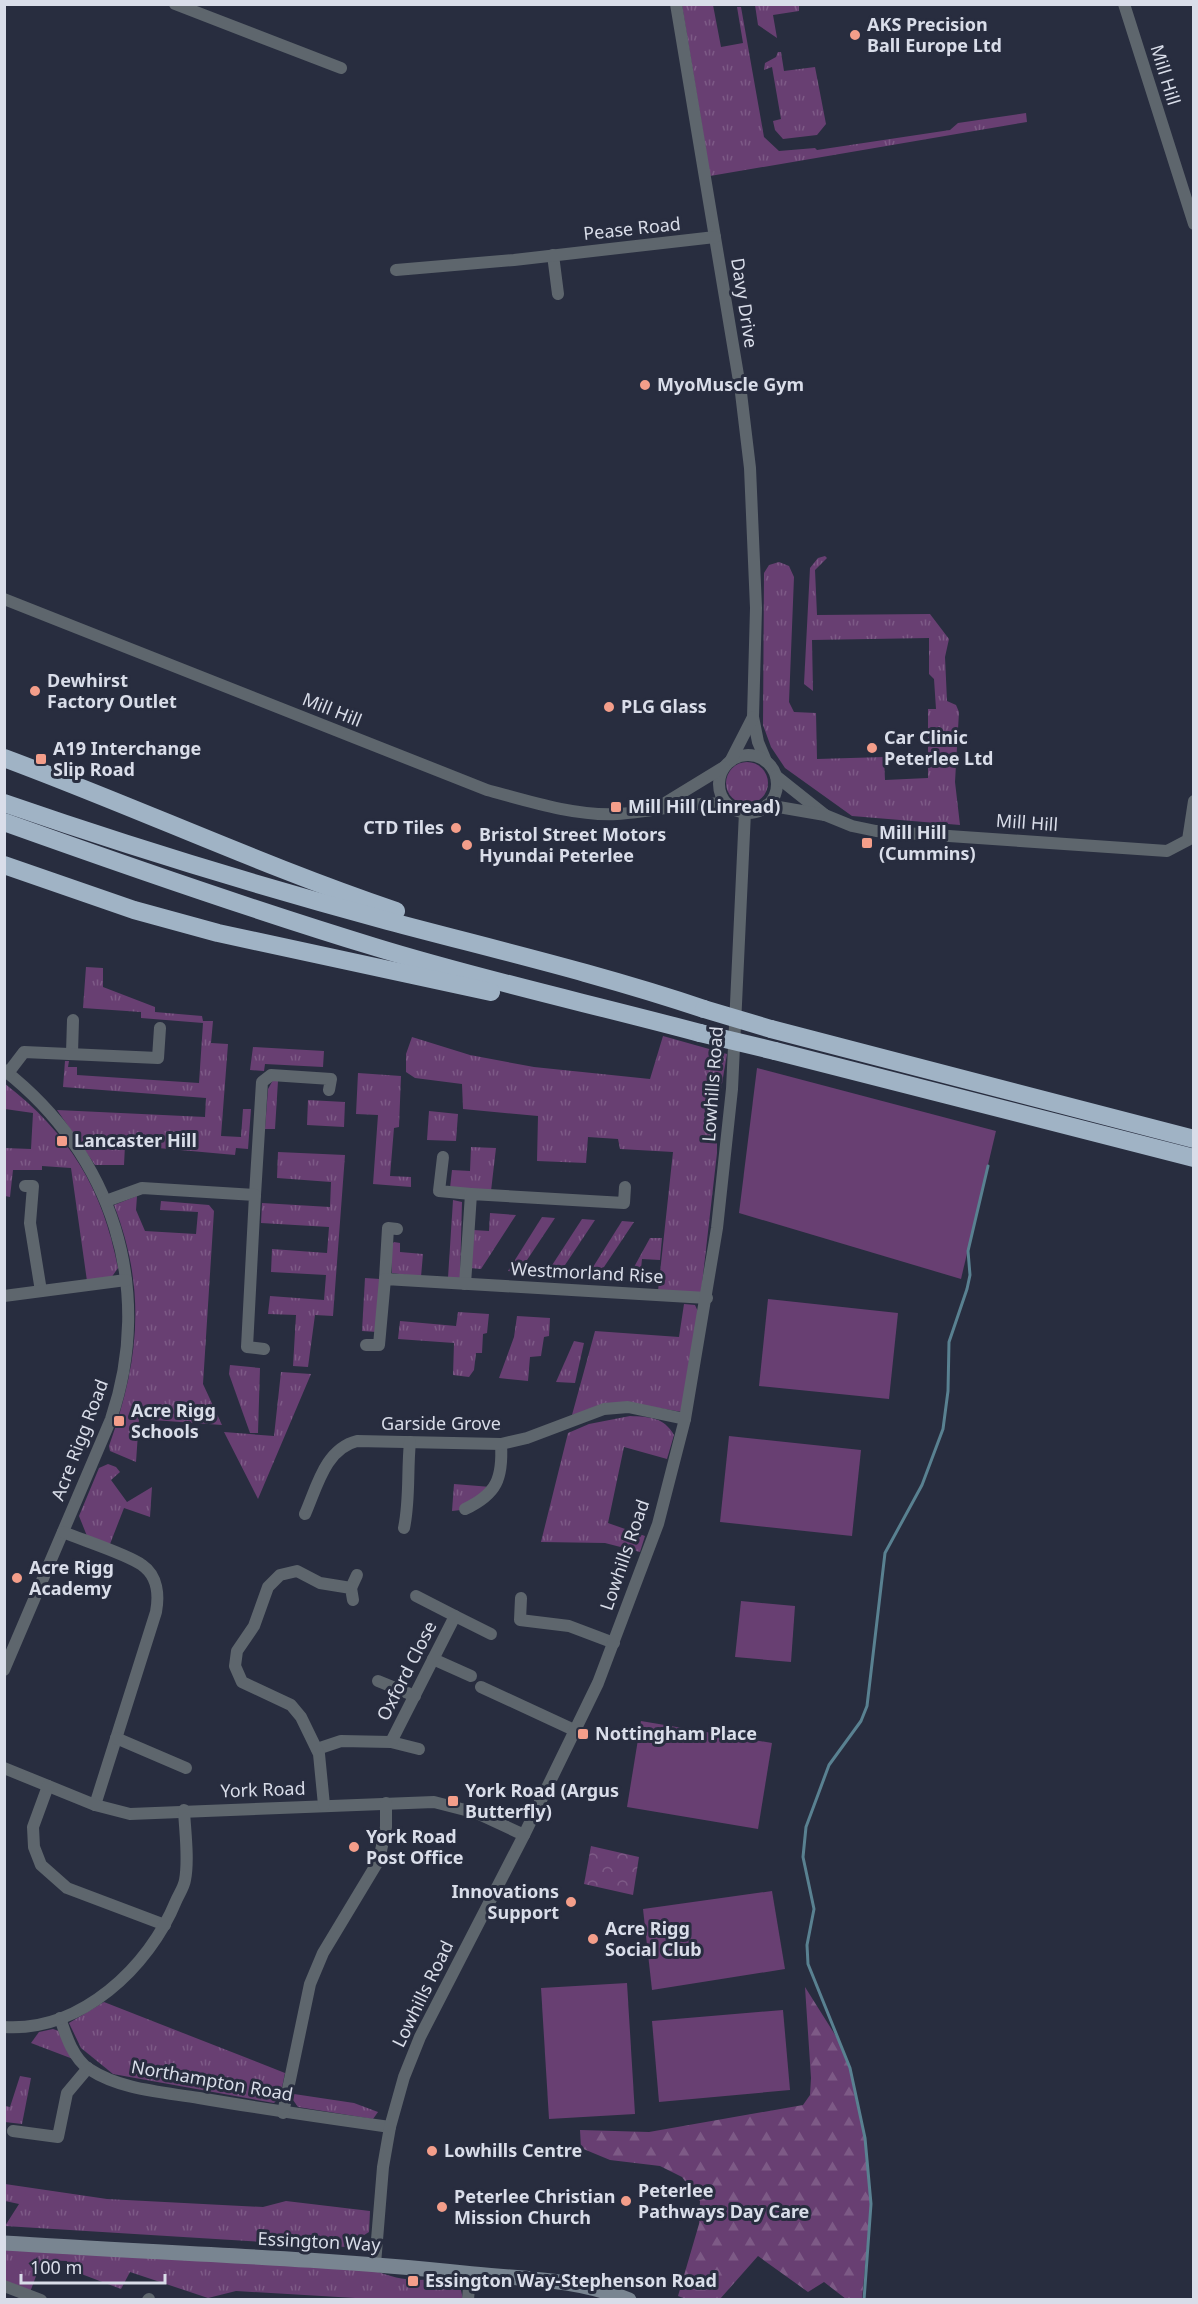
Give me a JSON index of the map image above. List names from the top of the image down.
{
  "streets": {
    "street": [
      "Mill Hill",
      "Pease Road",
      "Davy Drive",
      "Lowhills Road",
      "Westmorland Rise",
      "Garside Grove",
      "Acre Rigg Road",
      "Oxford Close",
      "York Road",
      "Northampton Road",
      "Essington Way"
    ]
  },
  "crossings": [
    ["Mill Hill", "Davy Drive"],
    ["Mill Hill", "Lowhills Road"],
    ["Pease Road", "Davy Drive"],
    ["Davy Drive", "Lowhills Road"],
    ["Lowhills Road", "Westmorland Rise"],
    ["Lowhills Road", "Garside Grove"],
    ["Lowhills Road", "York Road"],
    ["Lowhills Road", "Northampton Road"],
    ["Lowhills Road", "Essington Way"]
  ],
  "places": {
    "other": [
      "AKS Precision Ball Europe Ltd",
      "MyoMuscle Gym",
      "Dewhirst Factory Outlet",
      "PLG Glass",
      "Car Clinic Peterlee Ltd",
      "CTD Tiles",
      "Bristol Street Motors Hyundai Peterlee",
      "Acre Rigg Academy",
      "York Road Post Office",
      "Innovations Support",
      "Acre Rigg Social Club",
      "Lowhills Centre",
      "Peterlee Pathways Day Care",
      "Peterlee Christian Mission Church"
    ],
    "transit": [
      "A19 Interchange Slip Road",
      "Mill Hill (Linread)",
      "Mill Hill (Cummins)",
      "Lancaster Hill",
      "Acre Rigg Schools",
      "Nottingham Place",
      "York Road (Argus Butterfly)",
      "Essington Way-Stephenson Road"
    ]
  },
  "scale_bar": "100 m"
}
